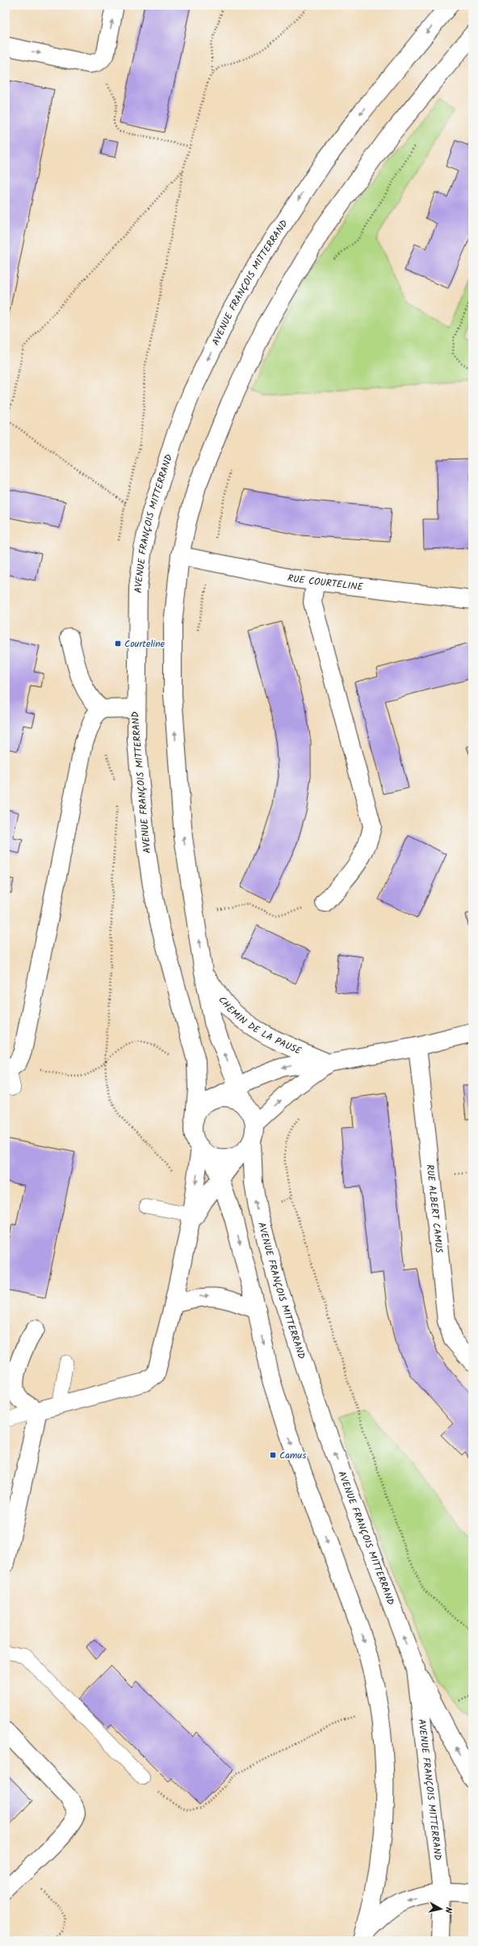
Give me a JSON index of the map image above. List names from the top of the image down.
{
  "streets": {
    "street": [
      "AVENUE FRANÇOIS MITTERRAND",
      "RUE COURTELINE",
      "CHEMIN DE LA PAUSE",
      "RUE ALBERT CAMUS"
    ]
  },
  "crossings": [
    ["AVENUE FRANÇOIS MITTERRAND", "CHEMIN DE LA PAUSE"],
    ["CHEMIN DE LA PAUSE", "RUE ALBERT CAMUS"]
  ],
  "places": {
    "transit": ["Courteline", "Camus"]
  },
  "north": "right"
}
